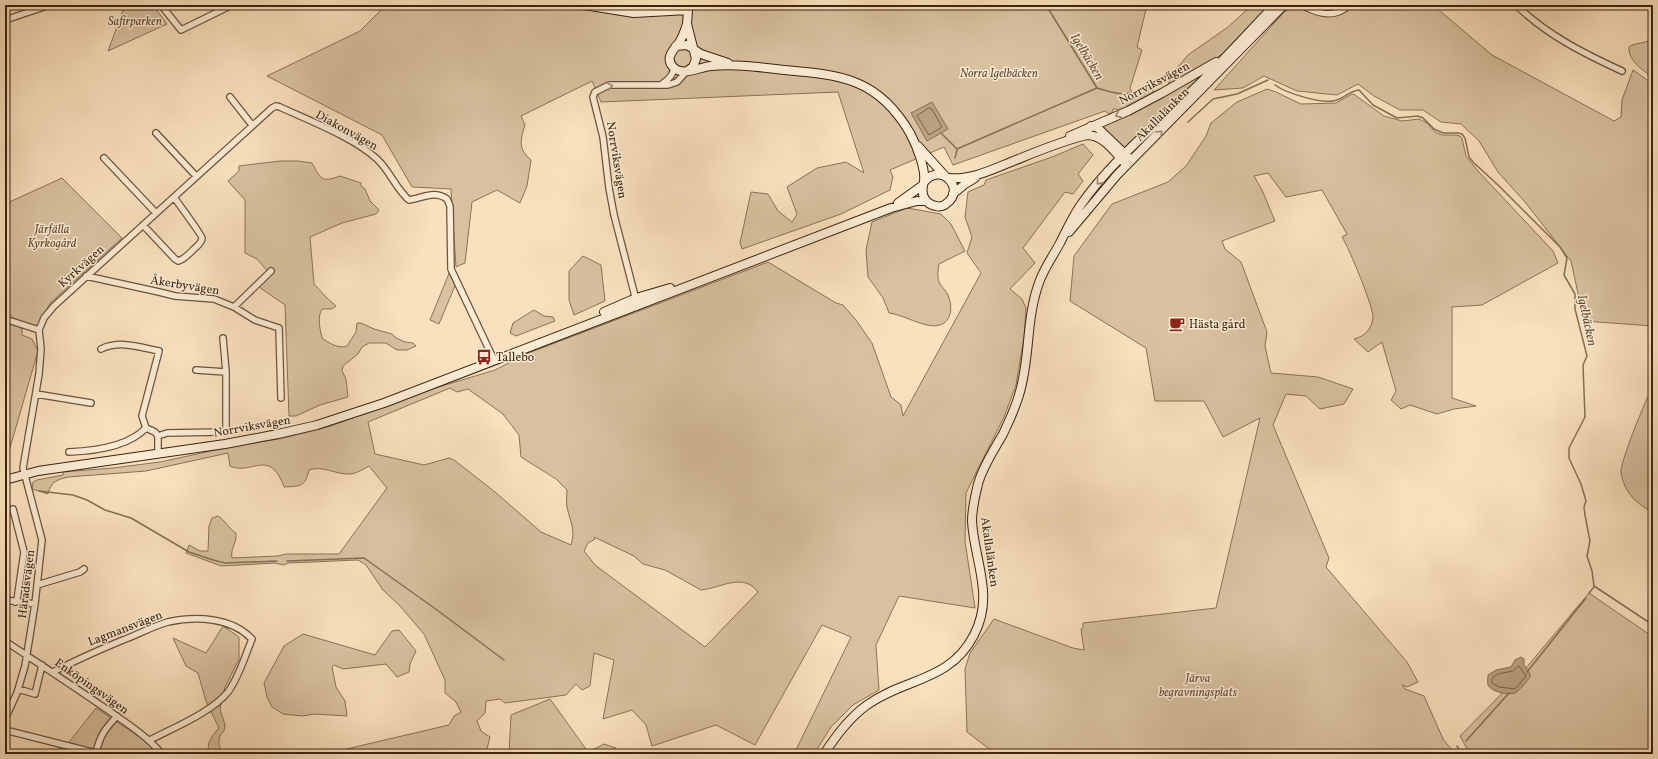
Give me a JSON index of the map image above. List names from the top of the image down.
{
  "streets": {
    "street": [
      "Norrviksvägen",
      "Akallalänken",
      "Diakonvägen",
      "Kyrkvägen",
      "Åkerbyvägen",
      "Häradsvägen",
      "Lagmansvägen",
      "Enköpingsvägen"
    ]
  },
  "crossings": [
    ["Norrviksvägen", "Akallalänken"],
    ["Norrviksvägen", "Diakonvägen"],
    ["Norrviksvägen", "Kyrkvägen"],
    ["Norrviksvägen", "Häradsvägen"],
    ["Diakonvägen", "Kyrkvägen"],
    ["Kyrkvägen", "Åkerbyvägen"],
    ["Kyrkvägen", "Häradsvägen"],
    ["Häradsvägen", "Enköpingsvägen"],
    ["Lagmansvägen", "Enköpingsvägen"]
  ],
  "water": ["Igelbäcken"],
  "parks": [
    "Safirparken",
    "Norra Igelbäcken",
    "Järfälla Kyrkogård",
    "Järva begravningsplats"
  ],
  "places": {
    "cafe": ["Hästa gård"],
    "bus stop": ["Tallebo"]
  }
}
